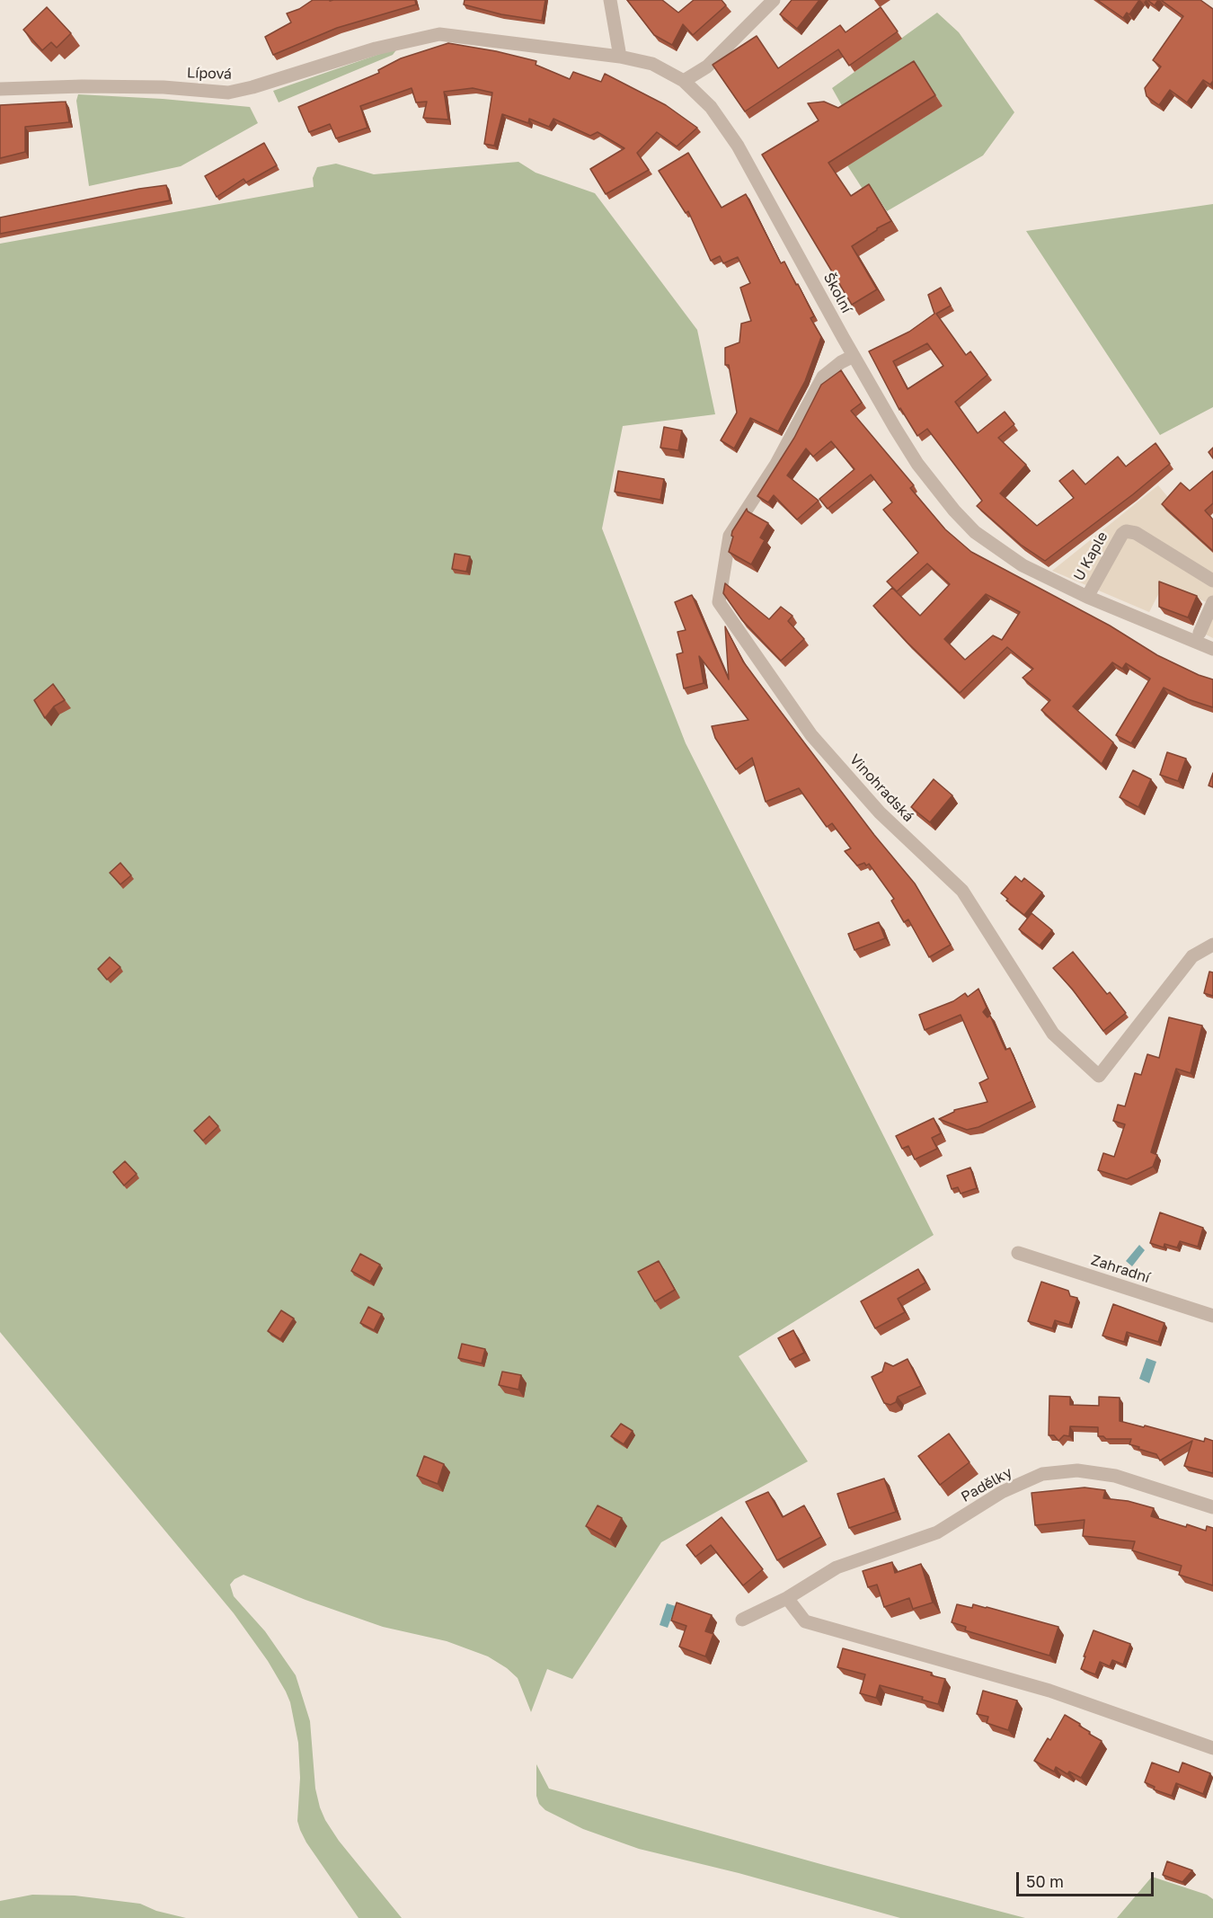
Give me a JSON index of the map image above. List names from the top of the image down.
{
  "streets": {
    "street": [
      "Lípová",
      "Školní",
      "U Kaple",
      "Vinohradská",
      "Zahradní",
      "Padělky"
    ]
  },
  "crossings": [
    ["Lípová", "Školní"],
    ["Školní", "U Kaple"],
    ["Školní", "Vinohradská"]
  ],
  "scale_bar": "50 m"
}
